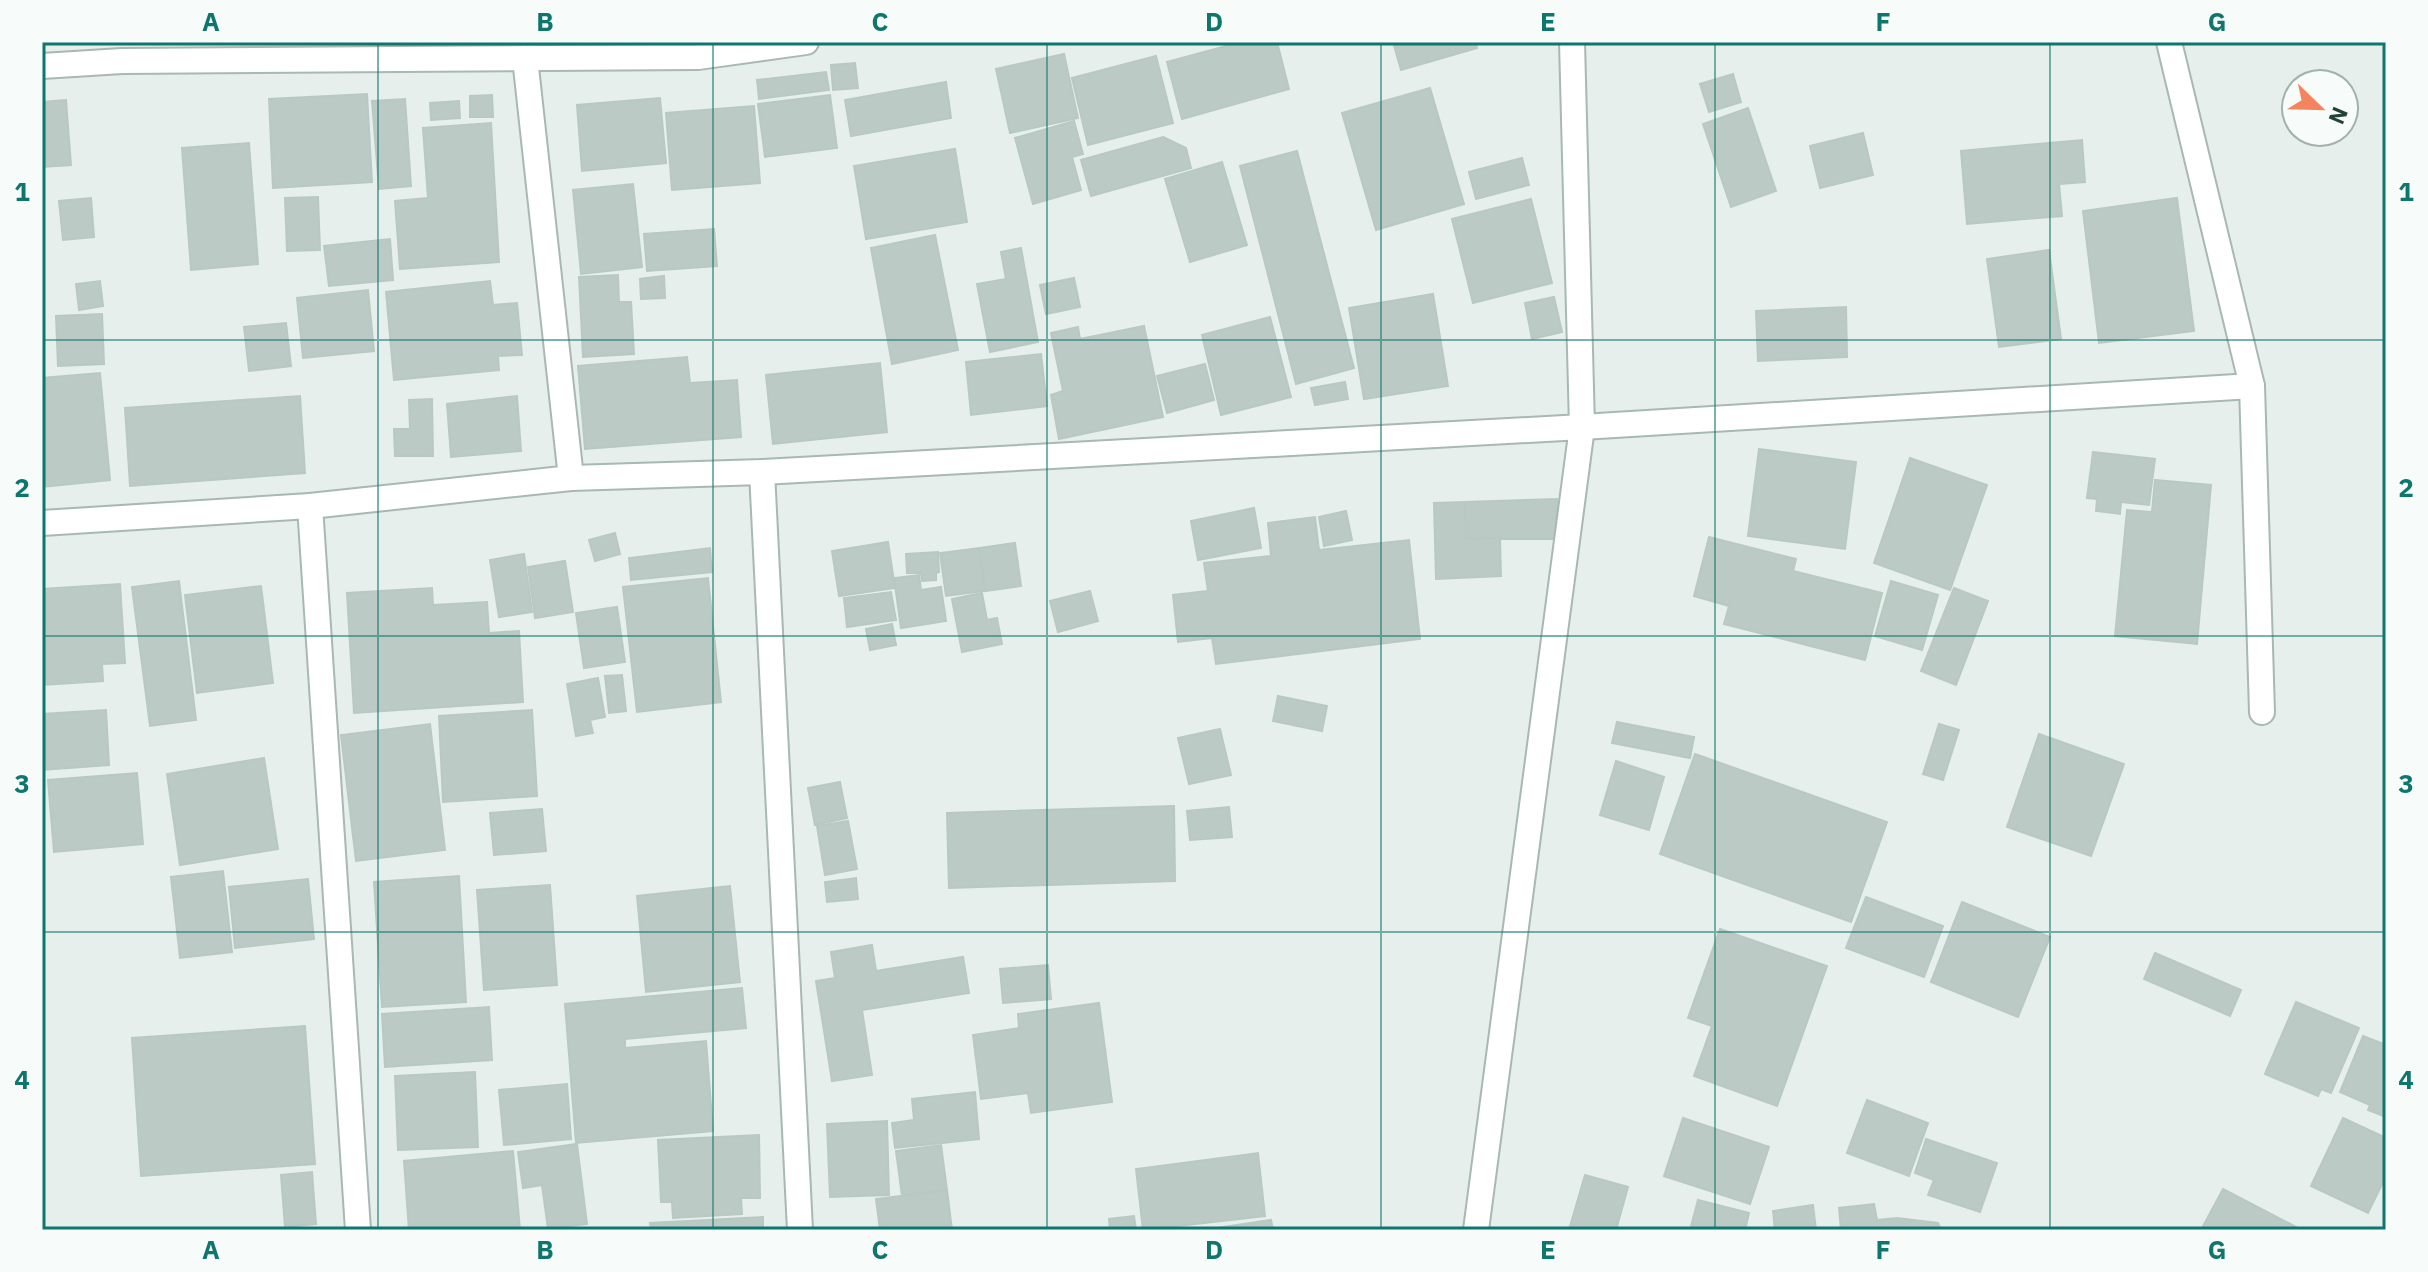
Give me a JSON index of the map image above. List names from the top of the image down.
{
  "north": "bottom right",
  "grid": {
    "columns": [
      "A",
      "B",
      "C",
      "D",
      "E",
      "F",
      "G"
    ],
    "rows": [
      "1",
      "2",
      "3",
      "4"
    ]
  }
}
